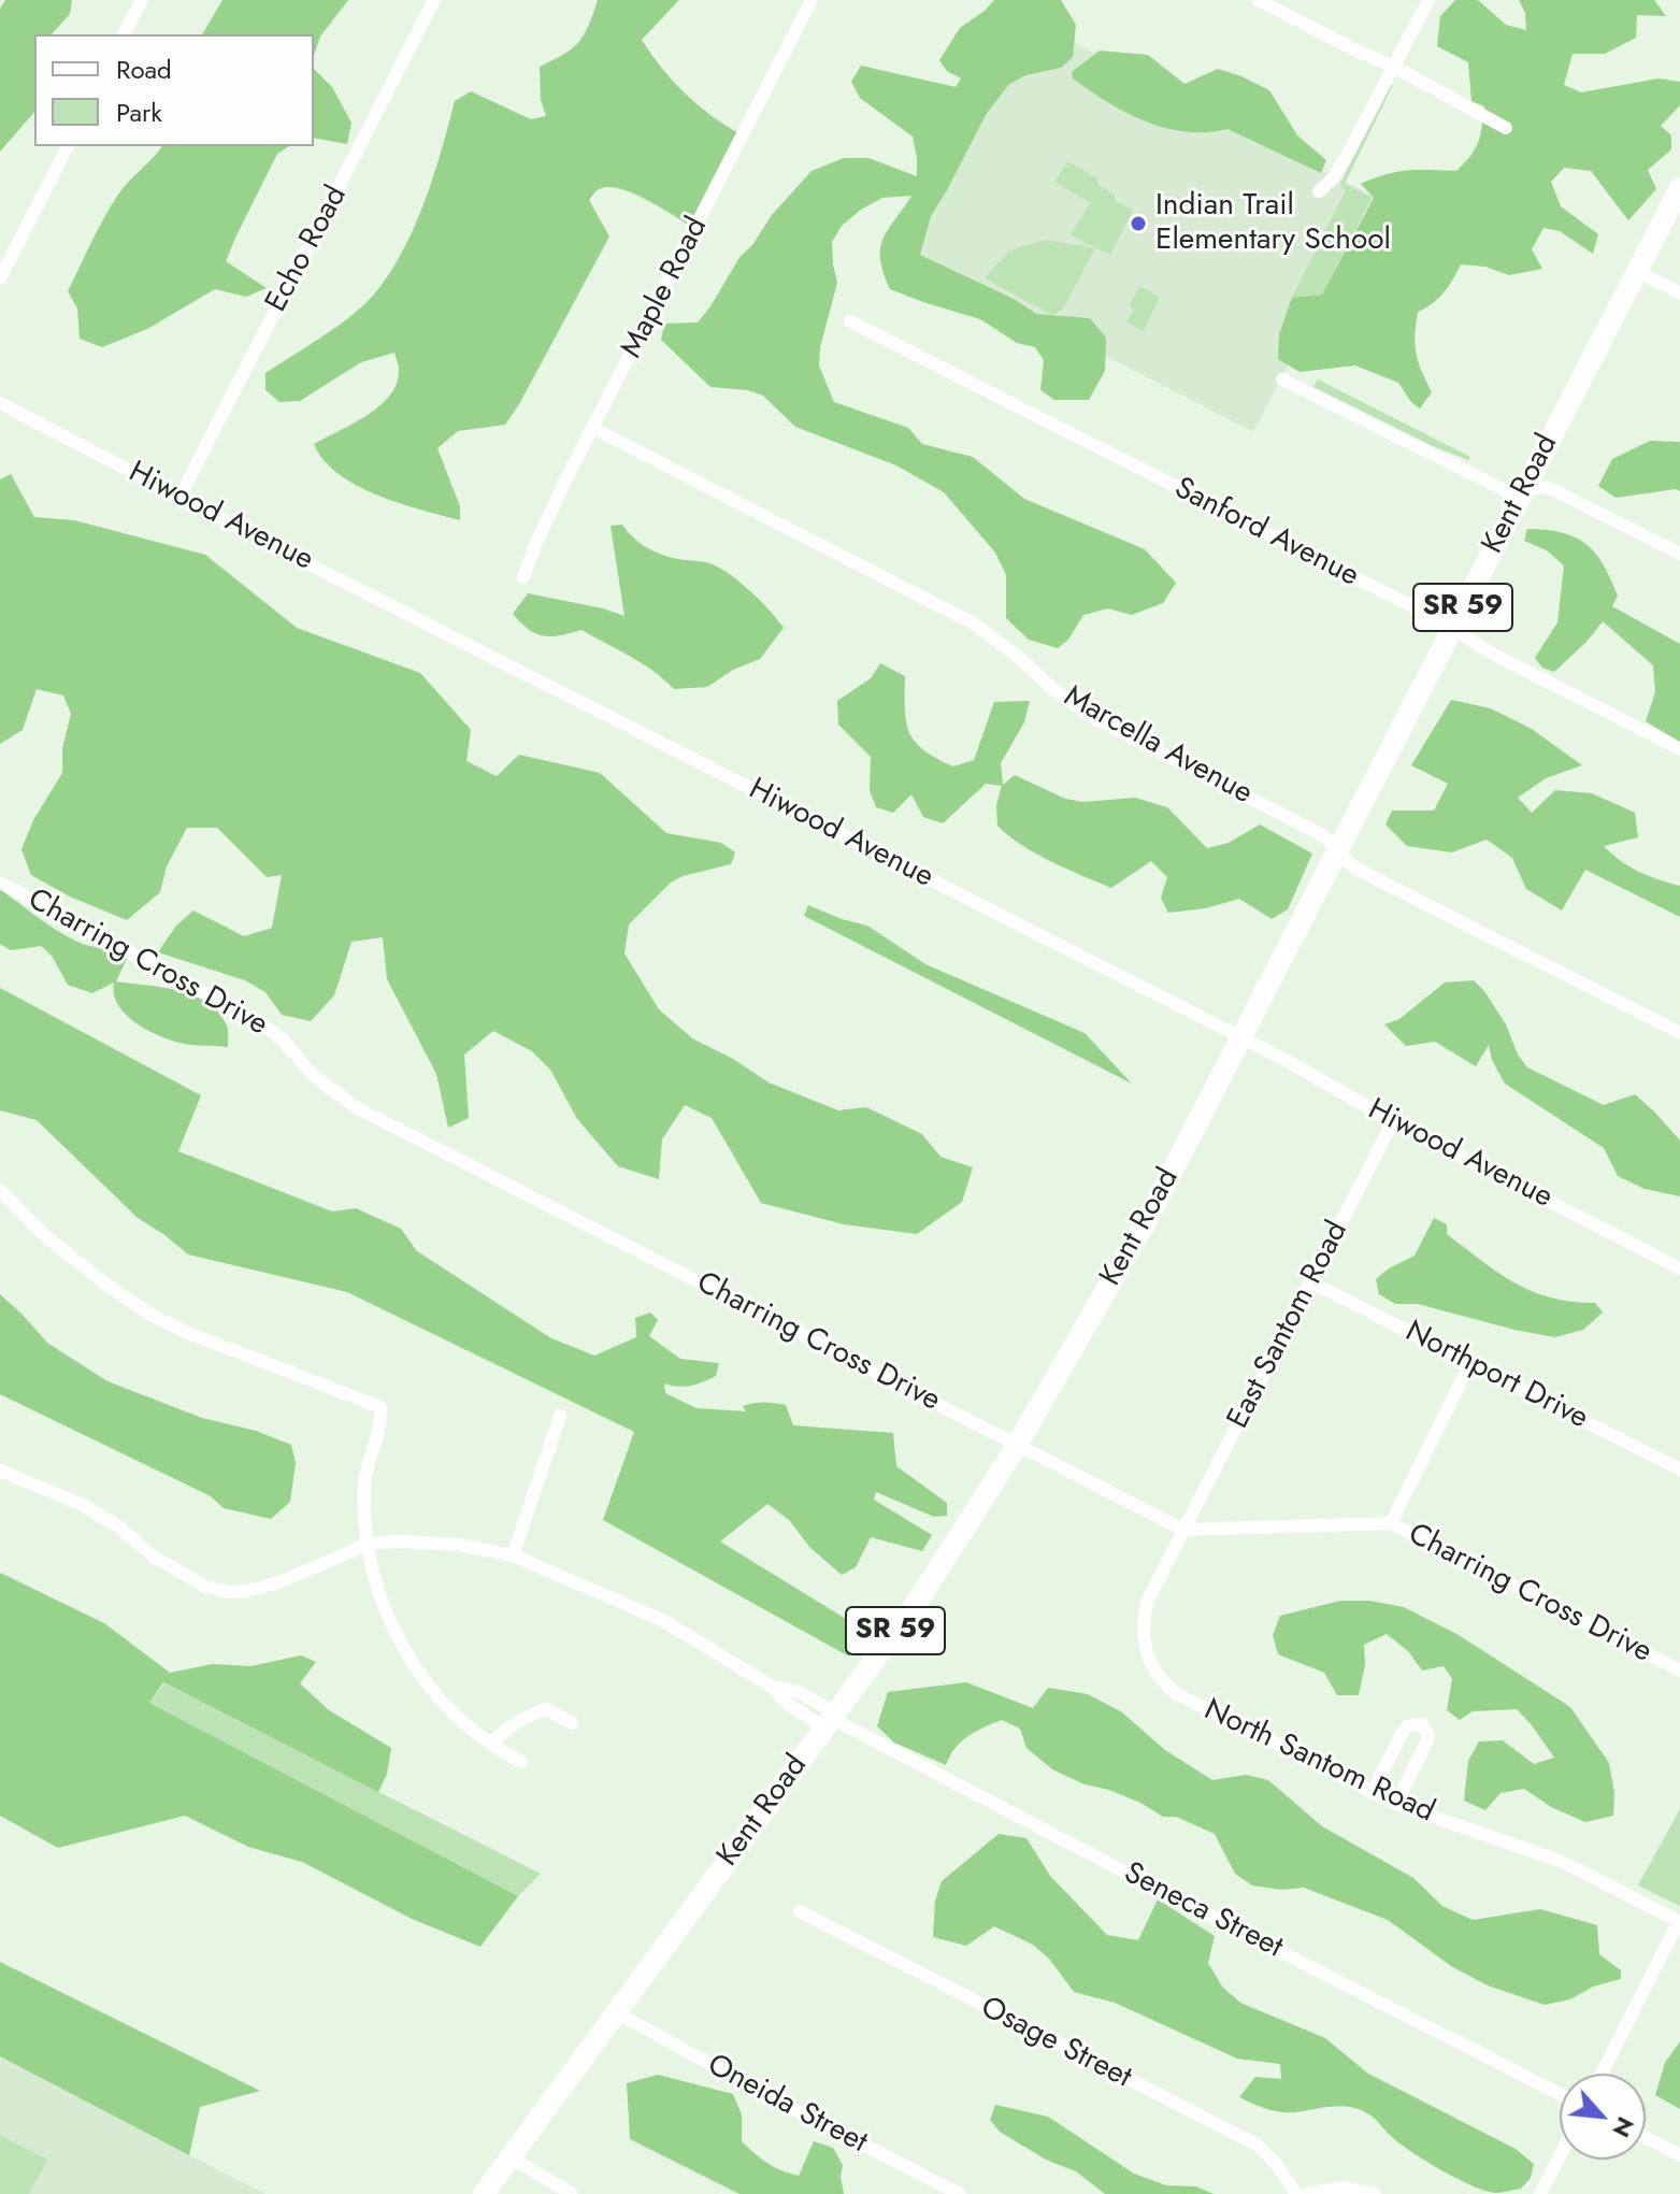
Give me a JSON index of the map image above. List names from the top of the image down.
{
  "streets": {
    "main road": ["Kent Road", "SR 59"],
    "street": [
      "Echo Road",
      "Maple Road",
      "Hiwood Avenue",
      "Sanford Avenue",
      "Marcella Avenue",
      "Charring Cross Drive",
      "East Santom Road",
      "Northport Drive",
      "North Santom Road",
      "Seneca Street",
      "Osage Street",
      "Oneida Street"
    ]
  },
  "crossings": [
    ["Echo Road", "Hiwood Avenue"],
    ["Maple Road", "Marcella Avenue"],
    ["Kent Road", "Hiwood Avenue"],
    ["Kent Road", "Sanford Avenue"],
    ["Kent Road", "Marcella Avenue"],
    ["Kent Road", "Charring Cross Drive"],
    ["Kent Road", "Seneca Street"],
    ["Kent Road", "Oneida Street"],
    ["Hiwood Avenue", "East Santom Road"],
    ["Charring Cross Drive", "East Santom Road"],
    ["Charring Cross Drive", "North Santom Road"],
    ["East Santom Road", "Northport Drive"],
    ["East Santom Road", "North Santom Road"]
  ],
  "places": ["Indian Trail Elementary School"],
  "legend": ["Road", "Park"],
  "north": "bottom right"
}
